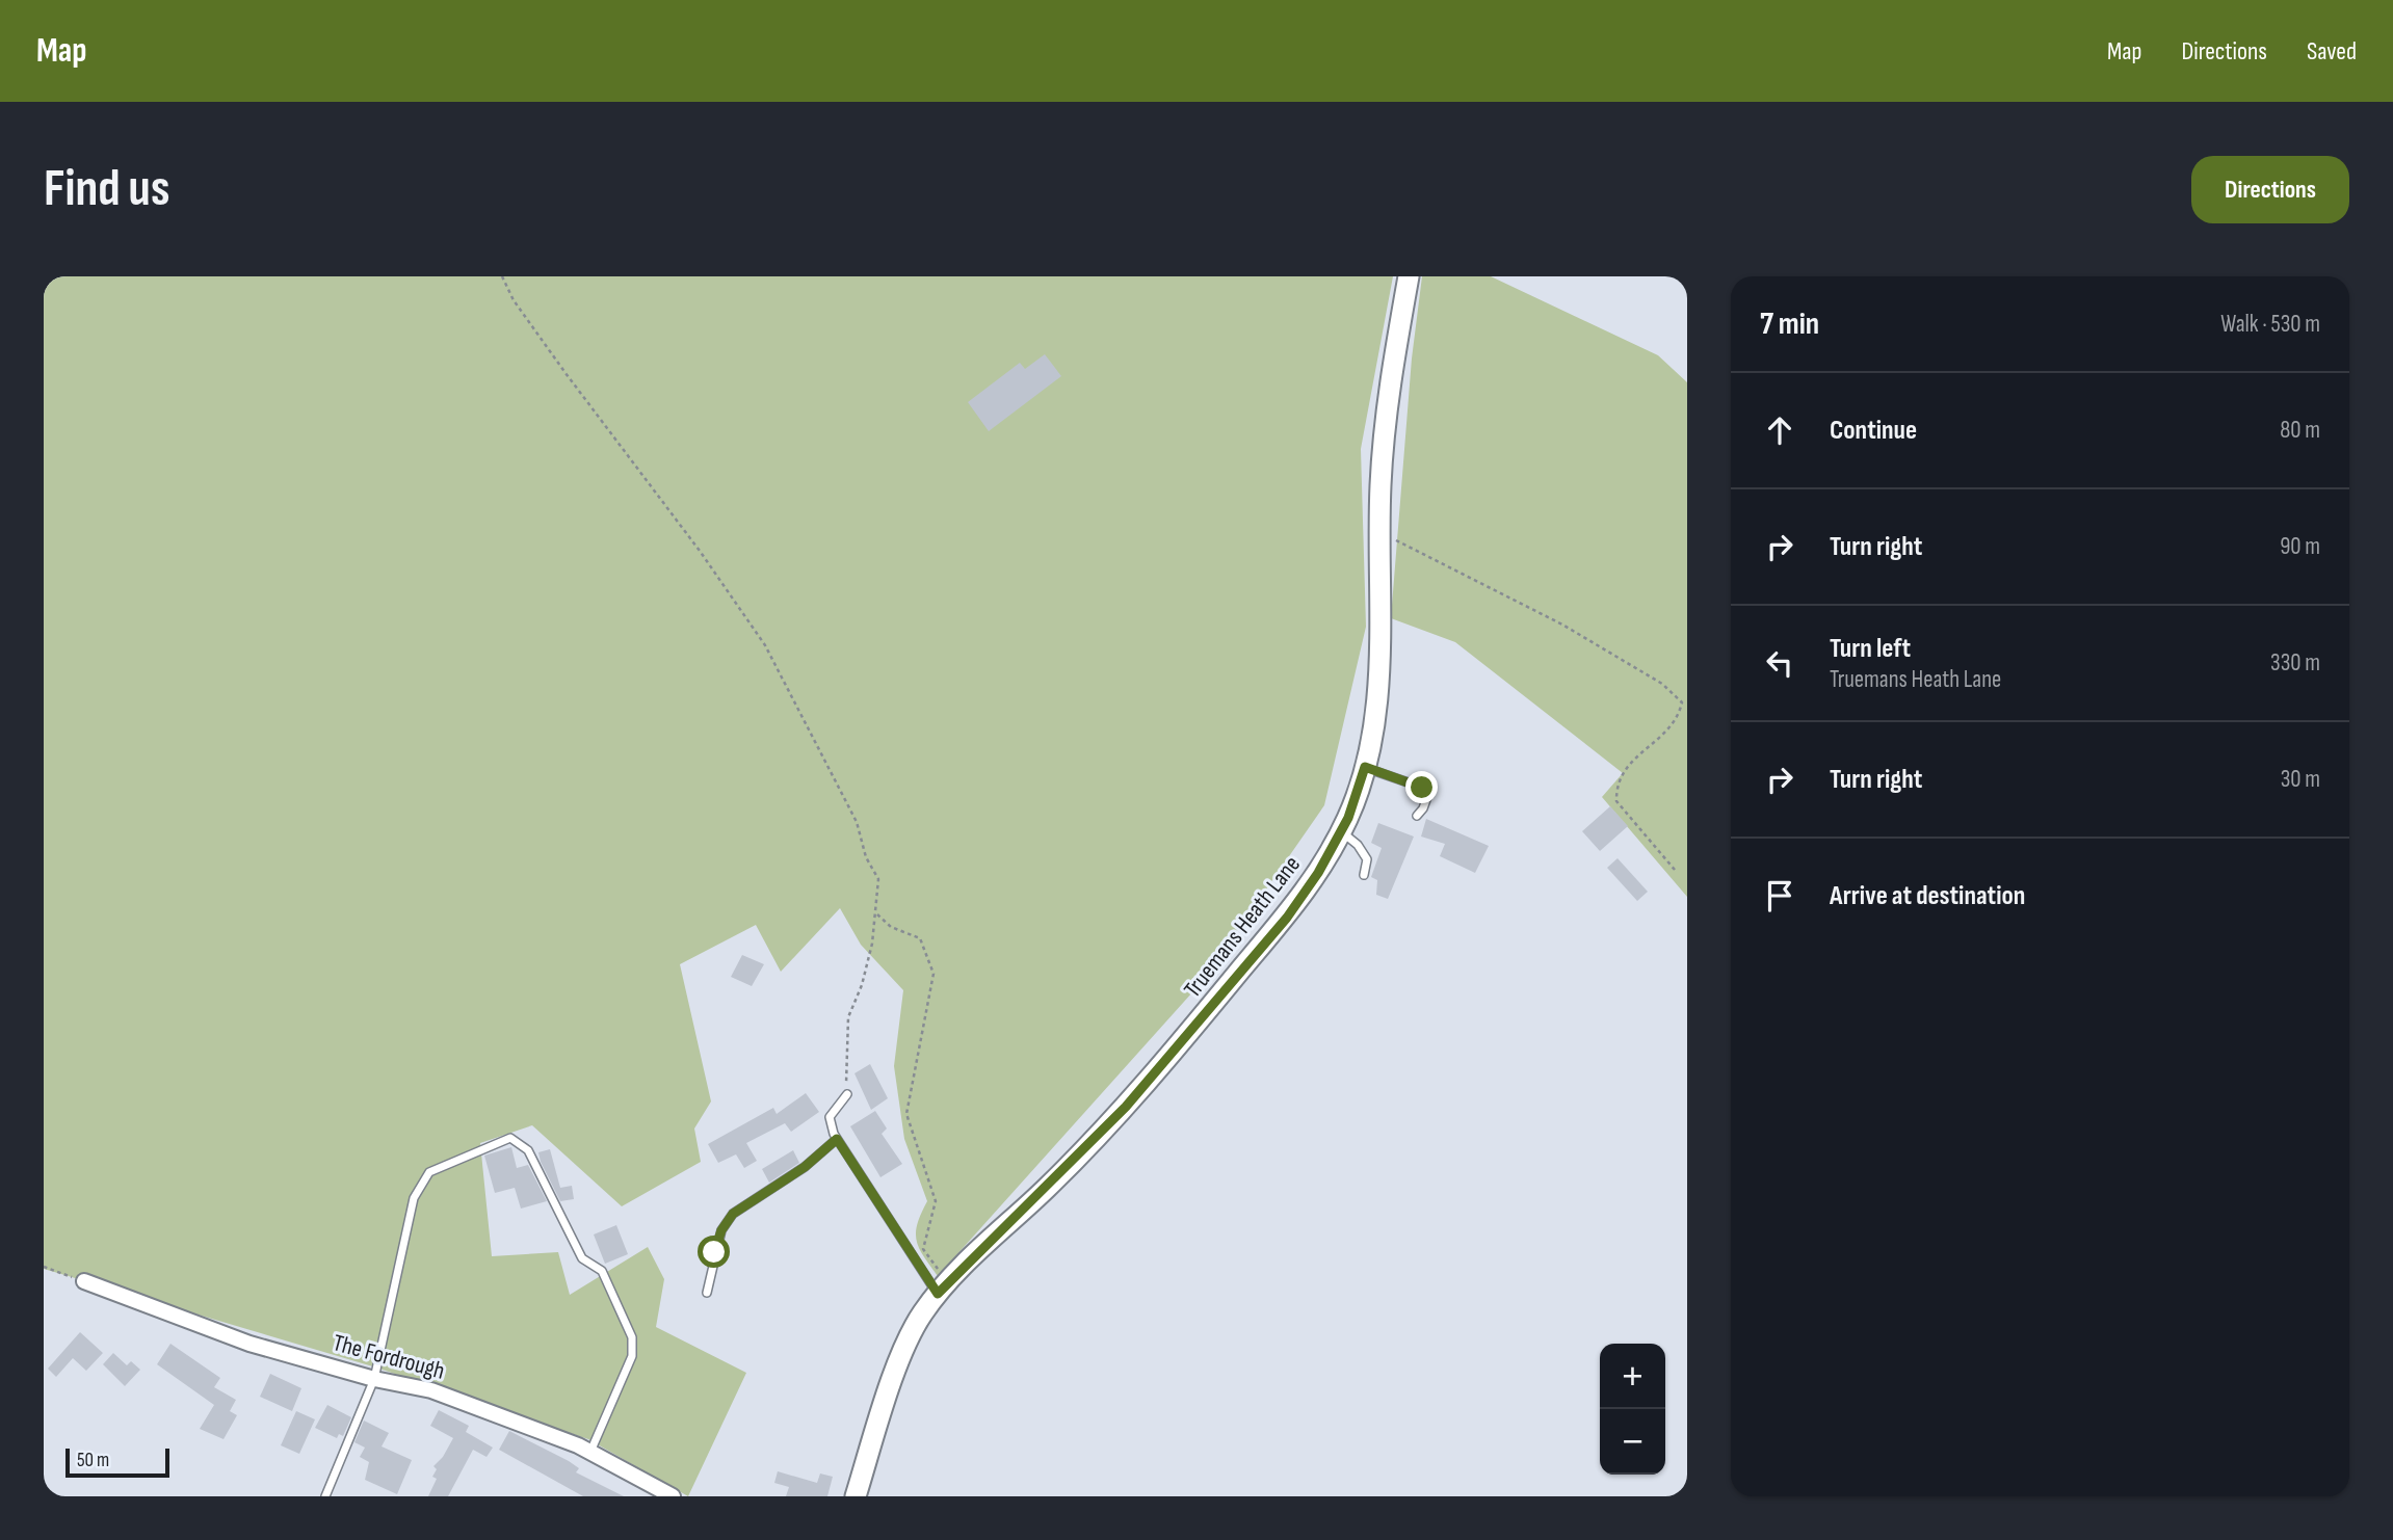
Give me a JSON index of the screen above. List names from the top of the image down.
{
  "streets": {
    "street": ["Truemans Heath Lane", "The Fordrough"]
  },
  "scale_bar": "50 m",
  "page": {
    "header": "Map",
    "nav": ["Map", "Directions", "Saved"],
    "buttons": "Directions",
    "title": "Find us",
    "heading": ["7 min", "Walk · 530 m"],
    "list": [
      ["Continue", "80 m"],
      ["Turn right", "90 m"],
      ["Turn left", "Truemans Heath Lane", "330 m"],
      ["Turn right", "30 m"],
      "Arrive at destination"
    ],
    "map_buttons": ["+", "−"],
    "scale": "50 m"
  }
}
